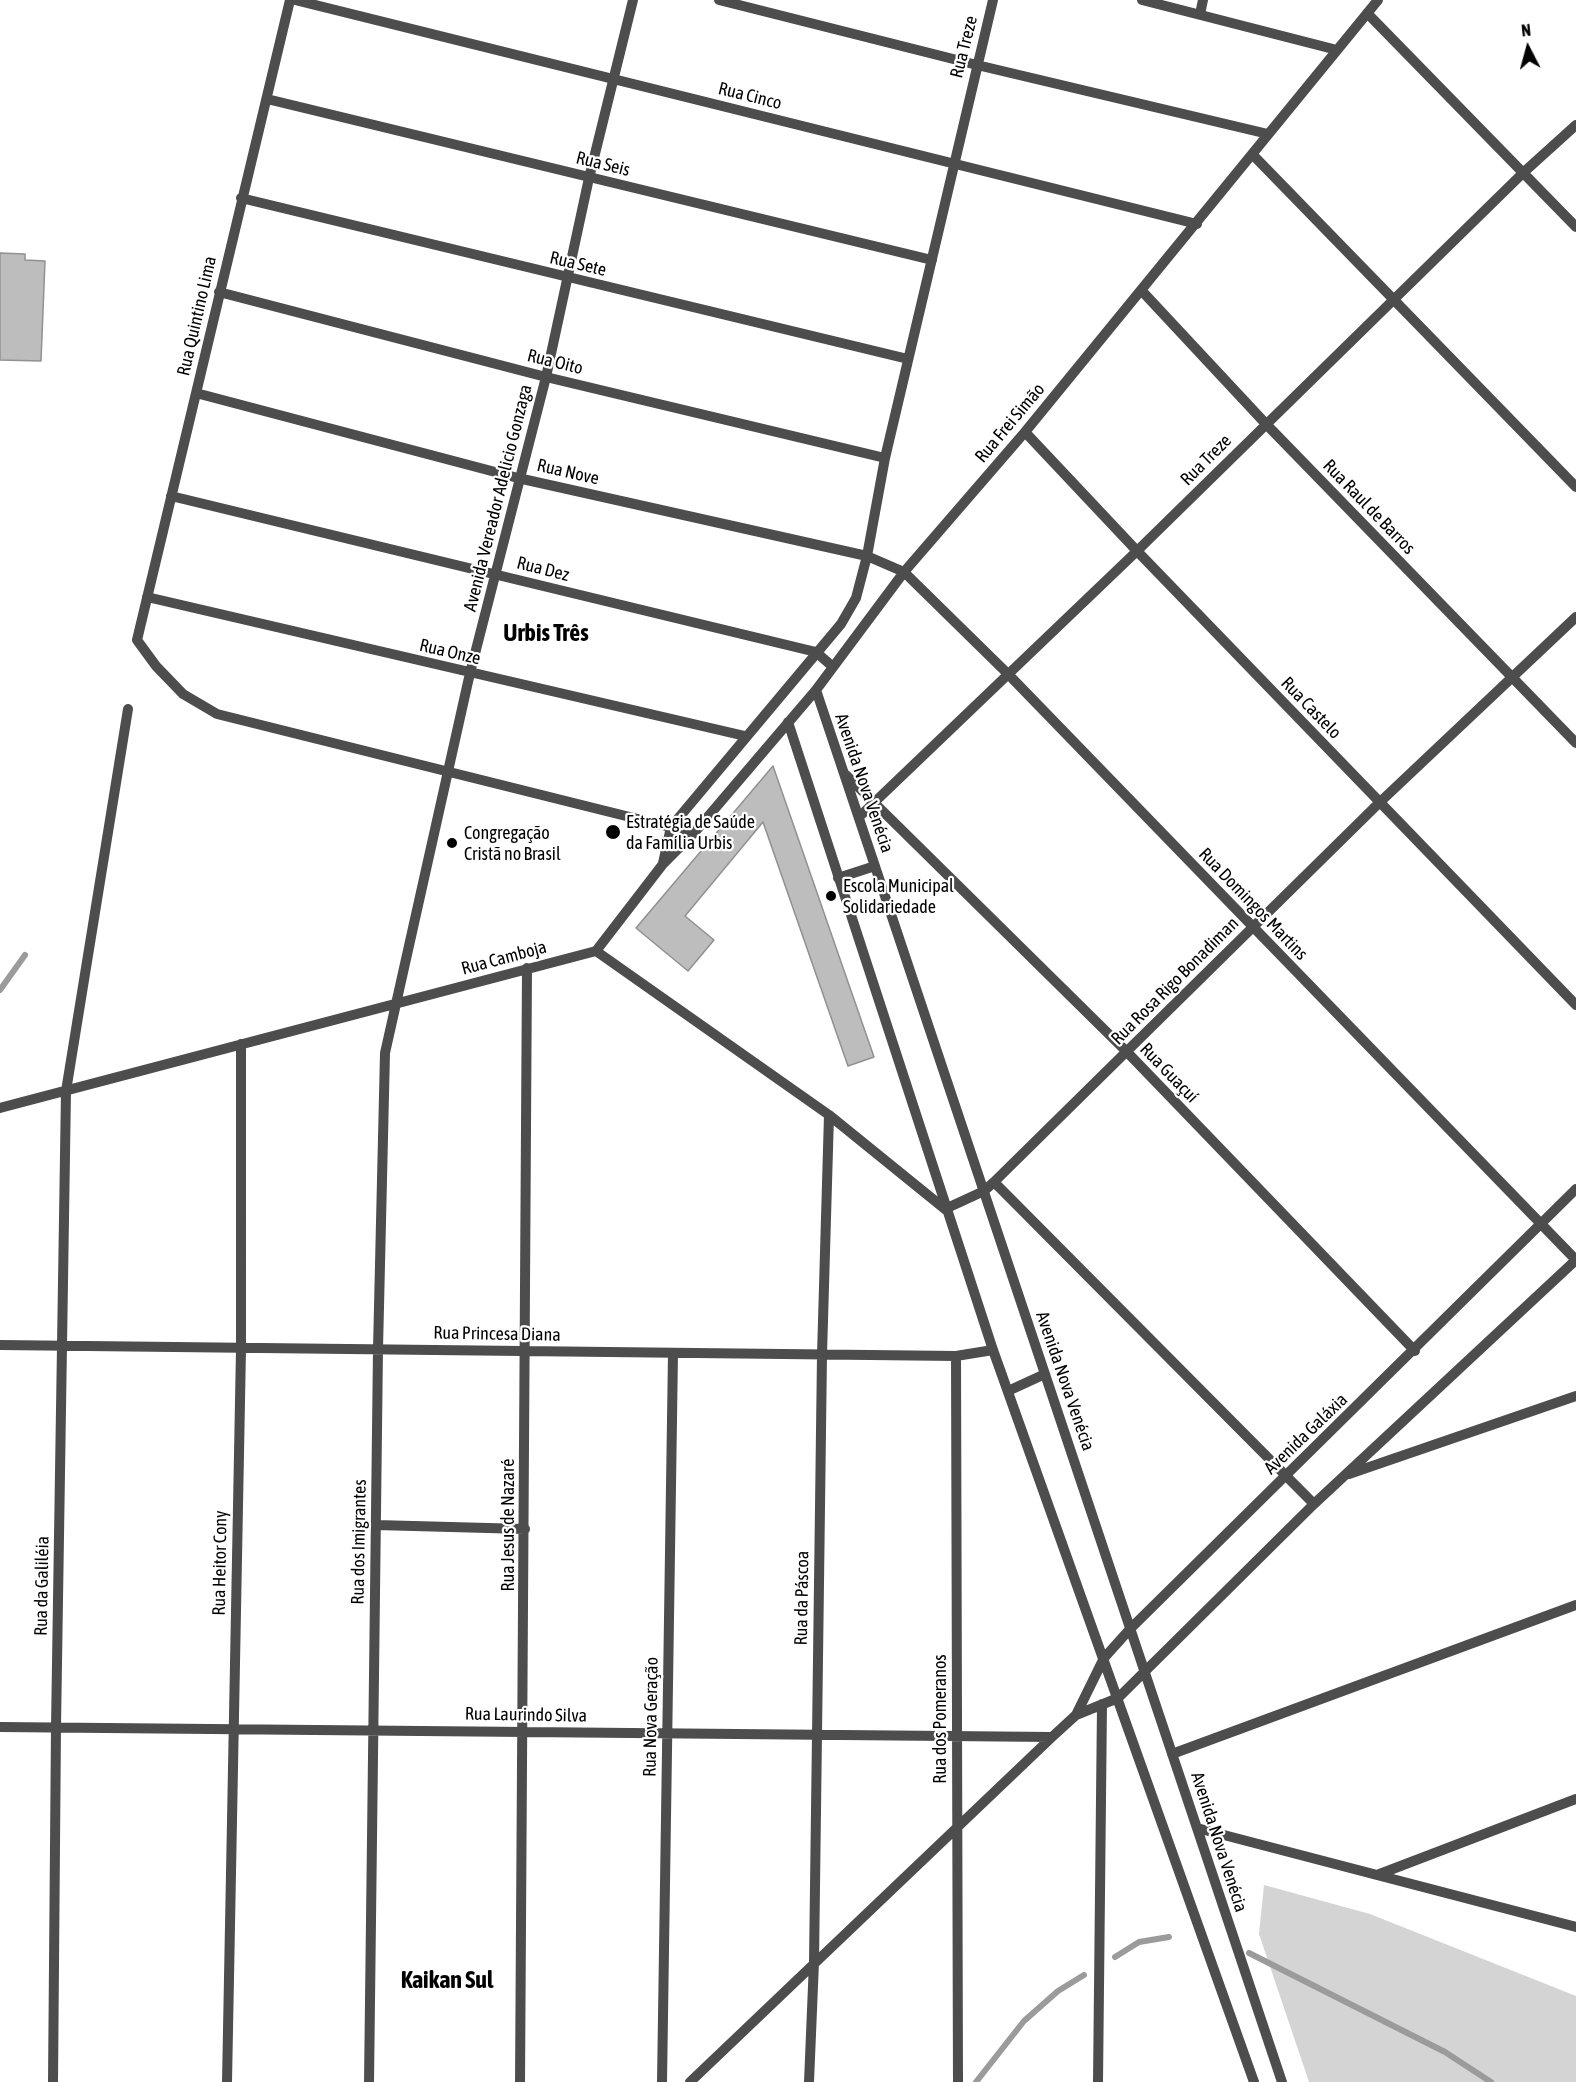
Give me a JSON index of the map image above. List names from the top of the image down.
{
  "streets": {
    "street": [
      "Rua Treze",
      "Rua Cinco",
      "Rua Seis",
      "Rua Sete",
      "Rua Quintino Lima",
      "Rua Oito",
      "Rua Frei Simão",
      "Rua Nove",
      "Avenida Vereador Adelicio Gonzaga",
      "Rua Raul de Barros",
      "Rua Dez",
      "Rua Onze",
      "Rua Castelo",
      "Avenida Nova Venécia",
      "Rua Domingos Martins",
      "Rua Camboja",
      "Rua Rosa Rigo Bonadiman",
      "Rua Guaçuí",
      "Rua Princesa Diana",
      "Avenida Galáxia",
      "Rua Jesus de Nazaré",
      "Rua dos Imigrantes",
      "Rua Heitor Cony",
      "Rua da Galiléia",
      "Rua da Páscoa",
      "Rua Laurindo Silva",
      "Rua Nova Geração",
      "Rua dos Pomeranos"
    ]
  },
  "crossings": [
    ["Rua Treze", "Rua Cinco"],
    ["Rua Treze", "Rua Seis"],
    ["Rua Treze", "Rua Sete"],
    ["Rua Treze", "Rua Oito"],
    ["Rua Treze", "Rua Frei Simão"],
    ["Rua Treze", "Rua Nove"],
    ["Rua Treze", "Rua Raul de Barros"],
    ["Rua Treze", "Rua Dez"],
    ["Rua Treze", "Rua Castelo"],
    ["Rua Treze", "Avenida Nova Venécia"],
    ["Rua Treze", "Rua Domingos Martins"],
    ["Rua Treze", "Rua Guaçuí"],
    ["Rua Cinco", "Rua Quintino Lima"],
    ["Rua Cinco", "Rua Frei Simão"],
    ["Rua Cinco", "Avenida Vereador Adelicio Gonzaga"],
    ["Rua Seis", "Rua Quintino Lima"],
    ["Rua Seis", "Avenida Vereador Adelicio Gonzaga"],
    ["Rua Sete", "Rua Quintino Lima"],
    ["Rua Sete", "Avenida Vereador Adelicio Gonzaga"],
    ["Rua Quintino Lima", "Rua Oito"],
    ["Rua Quintino Lima", "Rua Nove"],
    ["Rua Quintino Lima", "Avenida Vereador Adelicio Gonzaga"],
    ["Rua Quintino Lima", "Rua Dez"],
    ["Rua Quintino Lima", "Rua Onze"],
    ["Rua Oito", "Avenida Vereador Adelicio Gonzaga"],
    ["Rua Frei Simão", "Rua Nove"],
    ["Rua Frei Simão", "Rua Raul de Barros"],
    ["Rua Frei Simão", "Rua Dez"],
    ["Rua Frei Simão", "Rua Onze"],
    ["Rua Frei Simão", "Rua Castelo"],
    ["Rua Frei Simão", "Avenida Nova Venécia"],
    ["Rua Frei Simão", "Rua Domingos Martins"],
    ["Rua Frei Simão", "Rua Camboja"],
    ["Rua Nove", "Avenida Vereador Adelicio Gonzaga"],
    ["Rua Nove", "Rua Domingos Martins"],
    ["Avenida Vereador Adelicio Gonzaga", "Rua Dez"],
    ["Avenida Vereador Adelicio Gonzaga", "Rua Onze"],
    ["Avenida Vereador Adelicio Gonzaga", "Rua Camboja"],
    ["Avenida Vereador Adelicio Gonzaga", "Rua dos Imigrantes"],
    ["Rua Raul de Barros", "Rua Rosa Rigo Bonadiman"],
    ["Rua Castelo", "Rua Rosa Rigo Bonadiman"],
    ["Avenida Nova Venécia", "Rua Rosa Rigo Bonadiman"],
    ["Avenida Nova Venécia", "Rua Guaçuí"],
    ["Avenida Nova Venécia", "Avenida Galáxia"],
    ["Rua Domingos Martins", "Rua Rosa Rigo Bonadiman"],
    ["Rua Domingos Martins", "Avenida Galáxia"],
    ["Rua Camboja", "Rua Jesus de Nazaré"],
    ["Rua Camboja", "Rua dos Imigrantes"],
    ["Rua Camboja", "Rua Heitor Cony"],
    ["Rua Camboja", "Rua da Galiléia"],
    ["Rua Rosa Rigo Bonadiman", "Rua Guaçuí"],
    ["Rua Guaçuí", "Avenida Galáxia"],
    ["Rua Princesa Diana", "Rua Jesus de Nazaré"],
    ["Rua Princesa Diana", "Rua dos Imigrantes"],
    ["Rua Princesa Diana", "Rua Heitor Cony"],
    ["Rua Princesa Diana", "Rua da Galiléia"],
    ["Rua Princesa Diana", "Rua da Páscoa"],
    ["Rua Princesa Diana", "Rua Nova Geração"],
    ["Rua Princesa Diana", "Rua dos Pomeranos"],
    ["Rua Jesus de Nazaré", "Rua Laurindo Silva"],
    ["Rua dos Imigrantes", "Rua Laurindo Silva"],
    ["Rua Heitor Cony", "Rua Laurindo Silva"],
    ["Rua da Galiléia", "Rua Laurindo Silva"],
    ["Rua da Páscoa", "Rua Laurindo Silva"],
    ["Rua Laurindo Silva", "Rua Nova Geração"],
    ["Rua Laurindo Silva", "Rua dos Pomeranos"]
  ],
  "districts": ["Urbis Três", "Kaikan Sul"],
  "places": ["Estratégia de Saúde da Família Urbis", "Congregação Cristã no Brasil", "Escola Municipal Solidariedade"],
  "north": "top"
}
